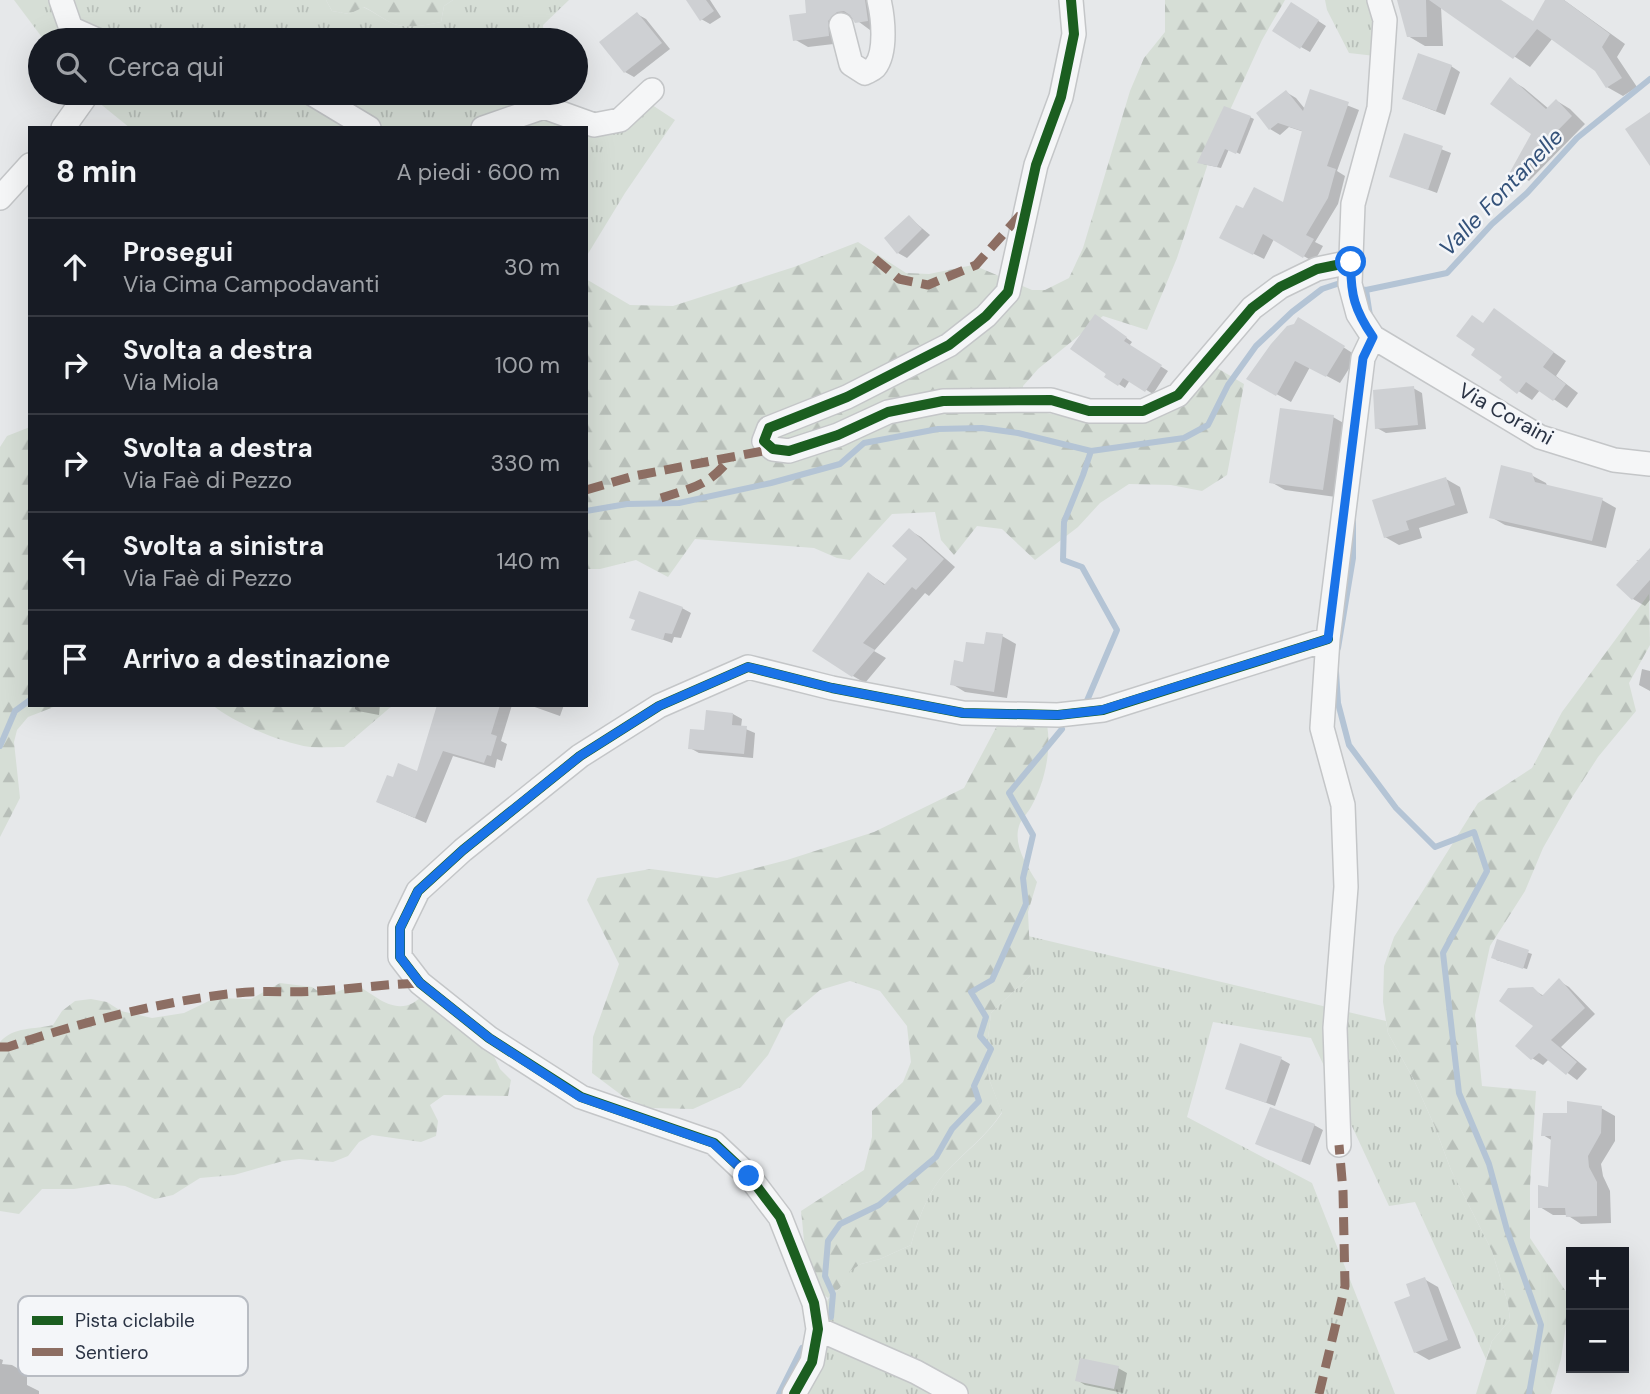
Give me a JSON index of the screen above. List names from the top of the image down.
{
  "streets": {
    "street": ["Via Coraini"]
  },
  "water": ["Valle Fontanelle"],
  "legend": ["Pista ciclabile", "Sentiero"],
  "page": {
    "search": "Cerca qui",
    "heading": ["8 min", "A piedi · 600 m"],
    "list": [
      ["Prosegui", "Via Cima Campodavanti", "30 m"],
      ["Svolta a destra", "Via Miola", "100 m"],
      ["Svolta a destra", "Via Faè di Pezzo", "330 m"],
      ["Svolta a sinistra", "Via Faè di Pezzo", "140 m"],
      "Arrivo a destinazione"
    ],
    "map_buttons": ["+", "−"]
  }
}
